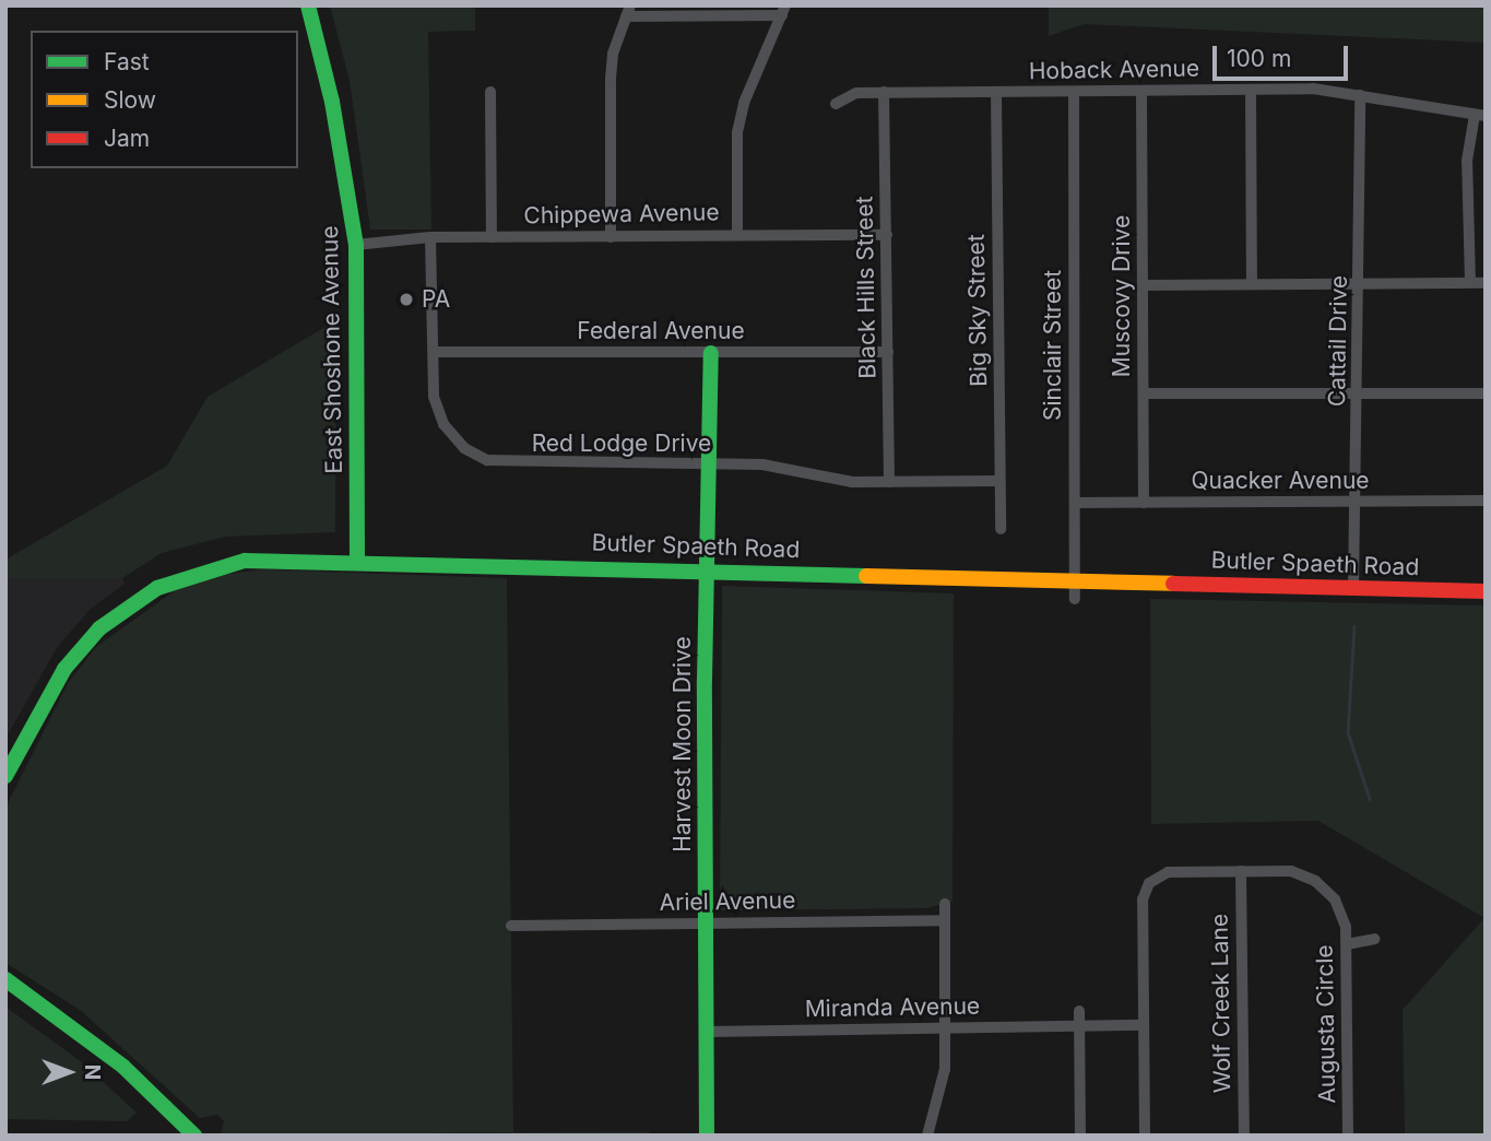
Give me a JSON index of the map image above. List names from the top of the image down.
{
  "streets": {
    "main road": ["East Shoshone Avenue", "Butler Spaeth Road", "Harvest Moon Drive"],
    "street": [
      "Hoback Avenue",
      "Chippewa Avenue",
      "Black Hills Street",
      "Muscovy Drive",
      "Big Sky Street",
      "Federal Avenue",
      "Cattail Drive",
      "Sinclair Street",
      "Red Lodge Drive",
      "Quacker Avenue",
      "Ariel Avenue",
      "Wolf Creek Lane",
      "Miranda Avenue",
      "Augusta Circle"
    ]
  },
  "crossings": [
    ["Hoback Avenue", "Black Hills Street"],
    ["Hoback Avenue", "Muscovy Drive"],
    ["Hoback Avenue", "Big Sky Street"],
    ["Hoback Avenue", "Cattail Drive"],
    ["Hoback Avenue", "Sinclair Street"],
    ["Chippewa Avenue", "Black Hills Street"],
    ["Chippewa Avenue", "East Shoshone Avenue"],
    ["Chippewa Avenue", "Red Lodge Drive"],
    ["Black Hills Street", "Federal Avenue"],
    ["Black Hills Street", "Red Lodge Drive"],
    ["Muscovy Drive", "Quacker Avenue"],
    ["Big Sky Street", "Red Lodge Drive"],
    ["Federal Avenue", "Red Lodge Drive"],
    ["Federal Avenue", "Harvest Moon Drive"],
    ["Cattail Drive", "Quacker Avenue"],
    ["Cattail Drive", "Butler Spaeth Road"],
    ["Sinclair Street", "Quacker Avenue"],
    ["Sinclair Street", "Butler Spaeth Road"],
    ["East Shoshone Avenue", "Butler Spaeth Road"],
    ["Red Lodge Drive", "Harvest Moon Drive"],
    ["Butler Spaeth Road", "Harvest Moon Drive"],
    ["Harvest Moon Drive", "Ariel Avenue"],
    ["Harvest Moon Drive", "Miranda Avenue"],
    ["Wolf Creek Lane", "Augusta Circle"],
    ["Miranda Avenue", "Augusta Circle"]
  ],
  "places": ["PA"],
  "legend": ["Fast", "Slow", "Jam"],
  "scale_bar": "100 m",
  "north": "right"
}
